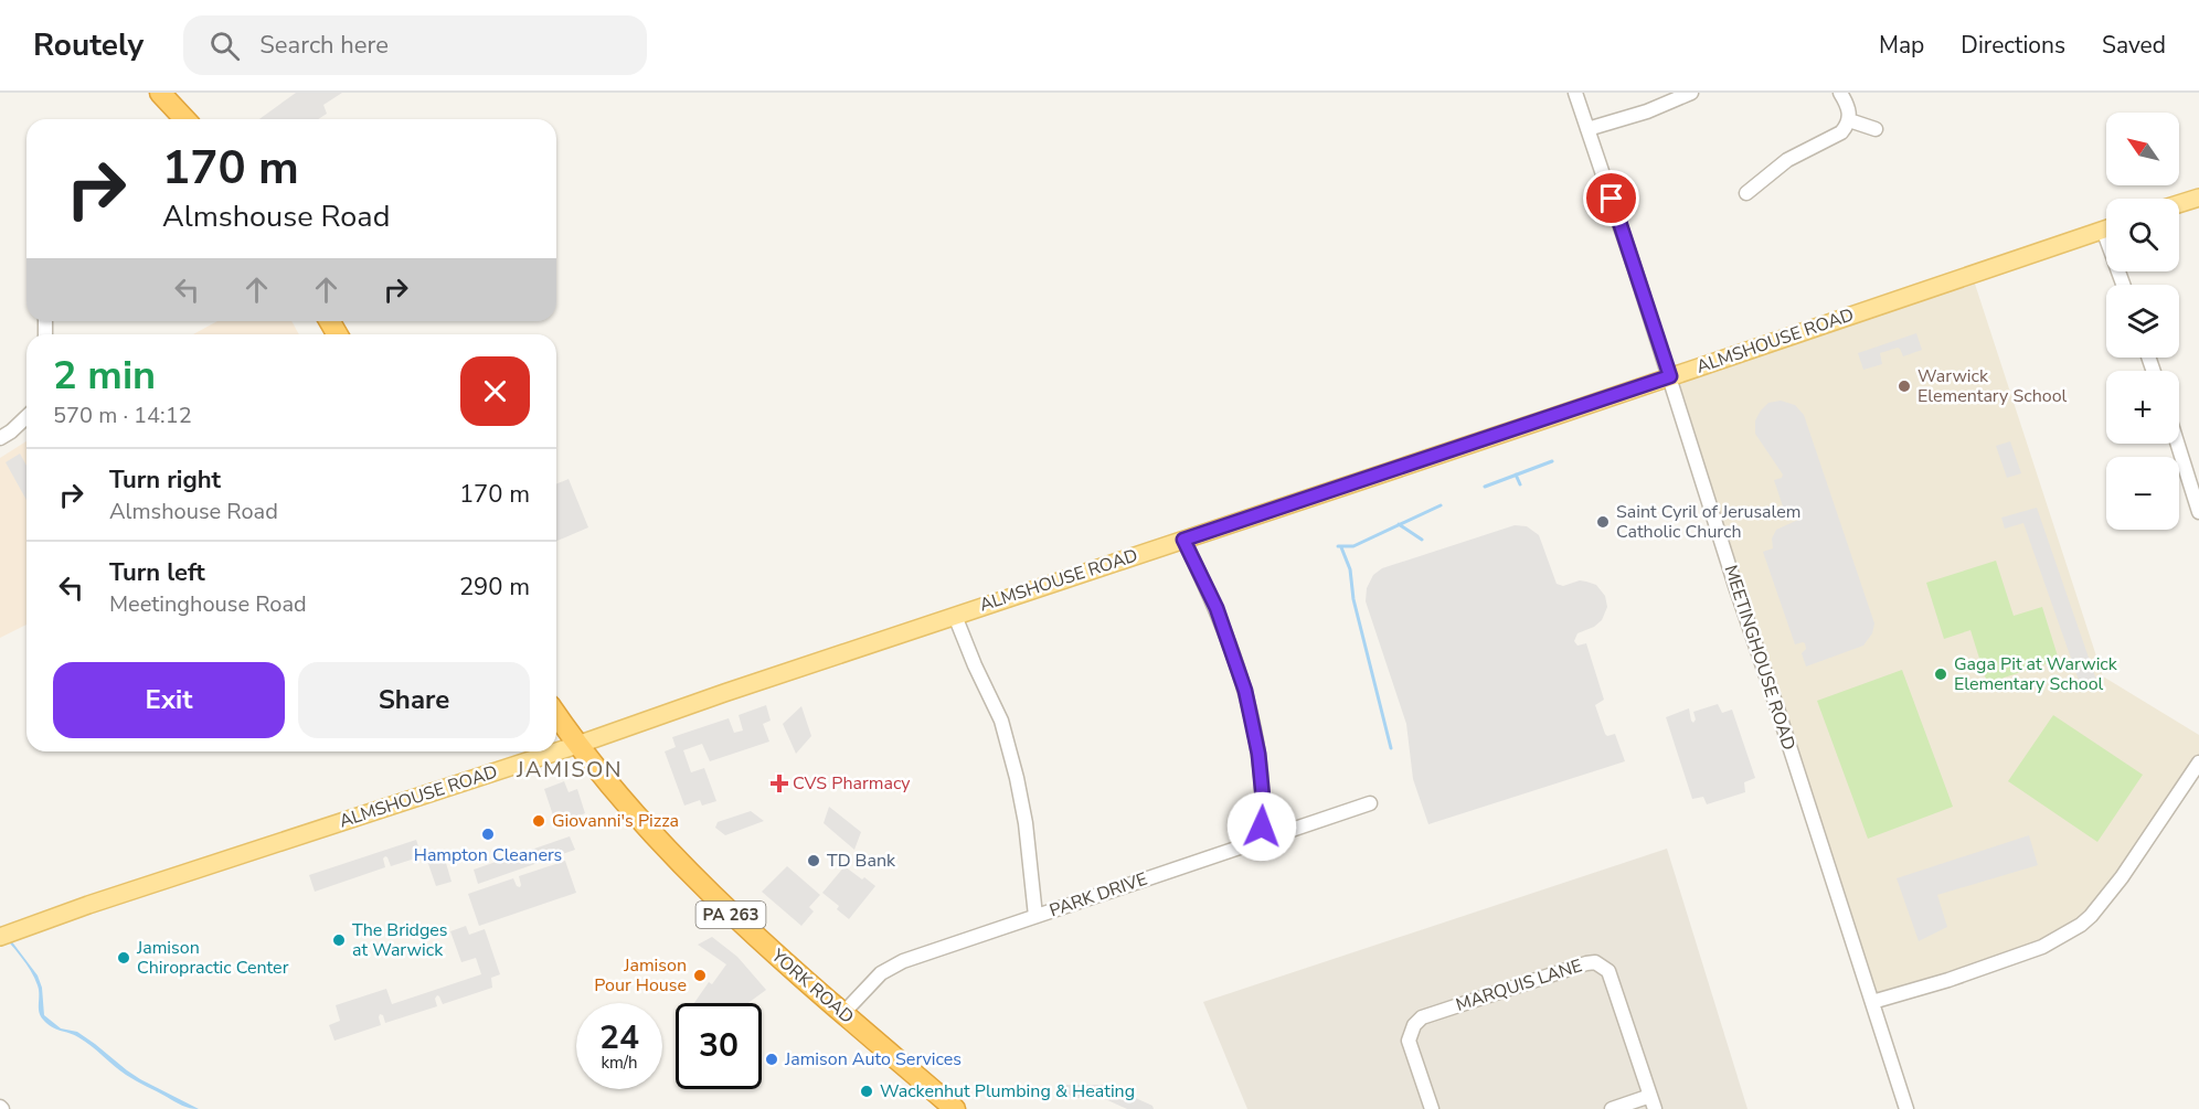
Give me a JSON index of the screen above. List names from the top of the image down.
{
  "streets": {
    "highway": ["PA 263", "YORK ROAD"],
    "main road": ["ALMSHOUSE ROAD"],
    "street": ["MEETINGHOUSE ROAD", "PARK DRIVE", "MARQUIS LANE"]
  },
  "crossings": [
    ["ALMSHOUSE ROAD", "MEETINGHOUSE ROAD"],
    ["ALMSHOUSE ROAD", "YORK ROAD"],
    ["PARK DRIVE", "YORK ROAD"]
  ],
  "districts": ["JAMISON"],
  "places": {
    "other": [
      "Warwick Elementary School",
      "Saint Cyril of Jerusalem Catholic Church",
      "Gaga Pit at Warwick Elementary School",
      "Giovanni's Pizza",
      "Hampton Cleaners",
      "TD Bank",
      "The Bridges at Warwick",
      "Jamison Chiropractic Center",
      "Jamison Pour House",
      "Jamison Auto Services",
      "Wackenhut Plumbing & Heating"
    ],
    "health": ["CVS Pharmacy"]
  },
  "north": "top left",
  "page": {
    "header": "Routely",
    "search": "Search here",
    "nav": ["Map", "Directions", "Saved"],
    "map_buttons": ["+", "−"],
    "turn": ["170 m", "Almshouse Road"],
    "heading": ["2 min", "570 m · 14:12"],
    "list": [
      {
        "name": "Turn right",
        "note": "Almshouse Road",
        "value": "170 m"
      },
      {
        "name": "Turn left",
        "note": "Meetinghouse Road",
        "value": "290 m"
      }
    ],
    "buttons": ["Exit", "Share"],
    "speed": "24 km/h",
    "limit": "30"
  }
}
